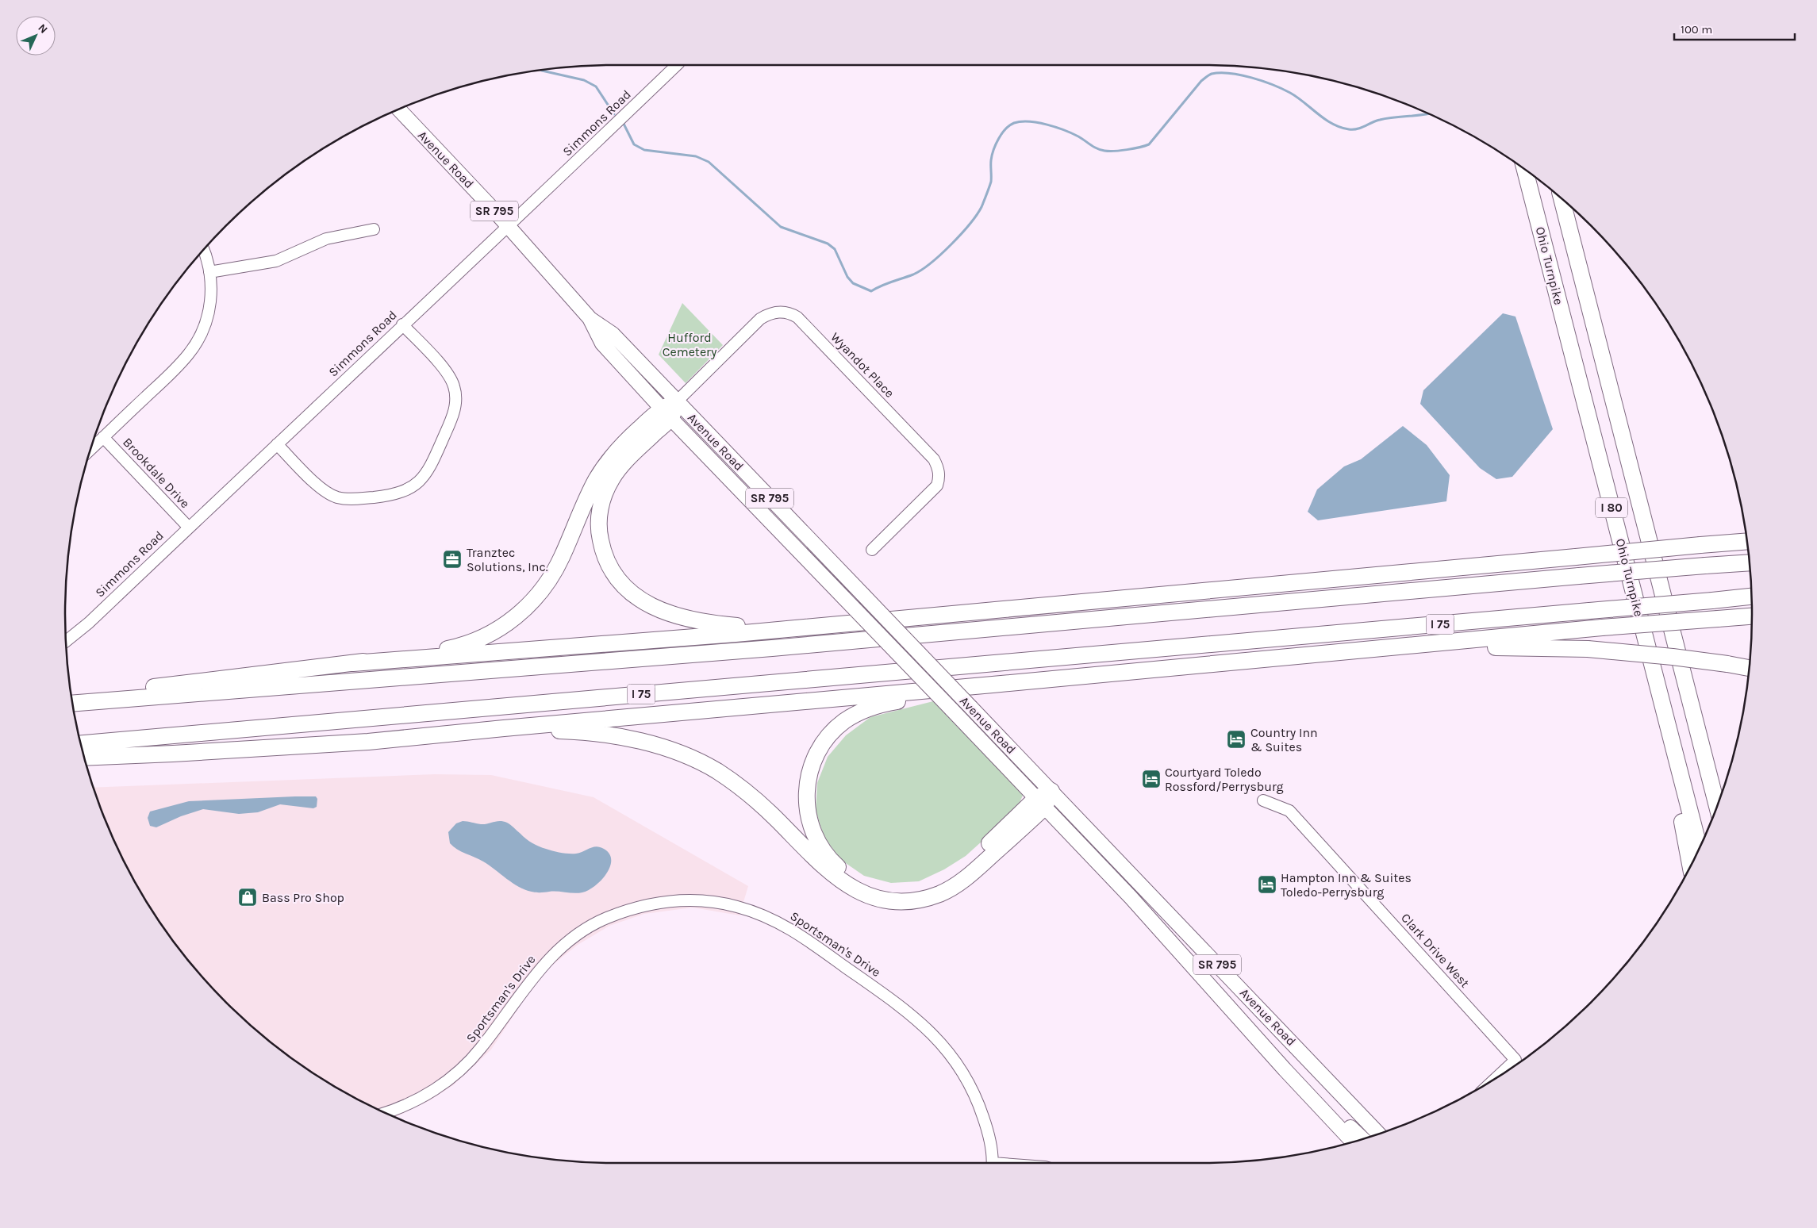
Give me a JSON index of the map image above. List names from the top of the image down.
{
  "streets": {
    "highway": ["Ohio Turnpike", "I 80", "I 75"],
    "main road": ["Avenue Road", "SR 795"],
    "street": [
      "Simmons Road",
      "Wyandot Place",
      "Brookdale Drive",
      "Sportsman's Drive",
      "Clark Drive West"
    ]
  },
  "crossings": [
    ["Simmons Road", "Avenue Road"],
    ["Simmons Road", "Brookdale Drive"],
    ["Avenue Road", "Wyandot Place"]
  ],
  "parks": ["Hufford Cemetery"],
  "places": {
    "office": ["Tranztec Solutions, Inc."],
    "hotel": ["Country Inn & Suites", "Courtyard Toledo Rossford/Perrysburg", "Hampton Inn & Suites Toledo-Perrysburg"],
    "shop": ["Bass Pro Shop"]
  },
  "scale_bar": "100 m",
  "north": "top right"
}
